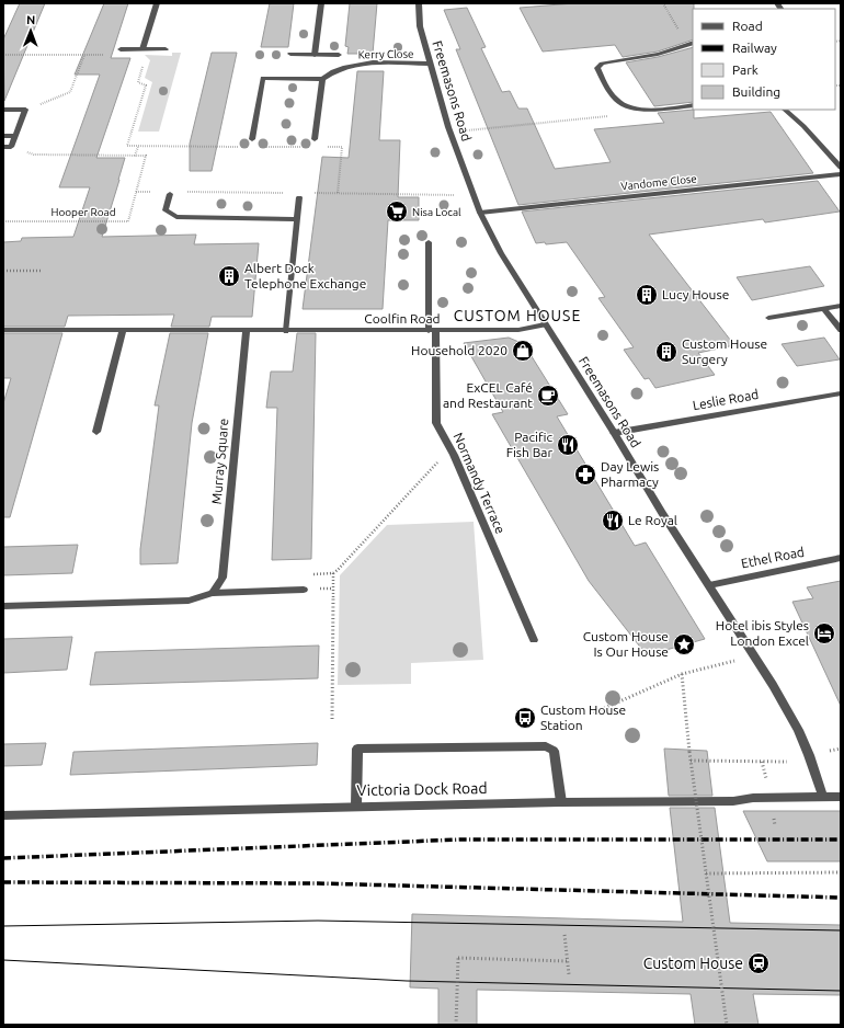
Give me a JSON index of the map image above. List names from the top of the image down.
{
  "streets": {
    "street": [
      "Kerry Close",
      "Freemasons Road",
      "Vandome Close",
      "Coolfin Road",
      "Leslie Road",
      "Murray Square",
      "Normandy Terrace",
      "Ethel Road",
      "Victoria Dock Road"
    ],
    "path": ["Hooper Road"]
  },
  "crossings": [
    ["Kerry Close", "Freemasons Road"],
    ["Freemasons Road", "Vandome Close"],
    ["Freemasons Road", "Coolfin Road"],
    ["Freemasons Road", "Leslie Road"],
    ["Freemasons Road", "Ethel Road"],
    ["Freemasons Road", "Victoria Dock Road"],
    ["Coolfin Road", "Murray Square"],
    ["Coolfin Road", "Normandy Terrace"]
  ],
  "districts": ["CUSTOM HOUSE"],
  "places": {
    "supermarket": ["Nisa Local"],
    "building": ["Albert Dock Telephone Exchange", "Lucy House", "Custom House Surgery"],
    "shop": ["Household 2020"],
    "cafe": ["ExCEL Café and Restaurant"],
    "restaurant": ["Pacific Fish Bar", "Le Royal"],
    "pharmacy": ["Day Lewis Pharmacy"],
    "hotel": ["Hotel ibis Styles London Excel"],
    "place": ["Custom House Is Our House"],
    "bus stop": ["Custom House Station"],
    "station": ["Custom House"]
  },
  "legend": [
    "Road",
    "Railway",
    "Park",
    "Building"
  ],
  "north": "top"
}
